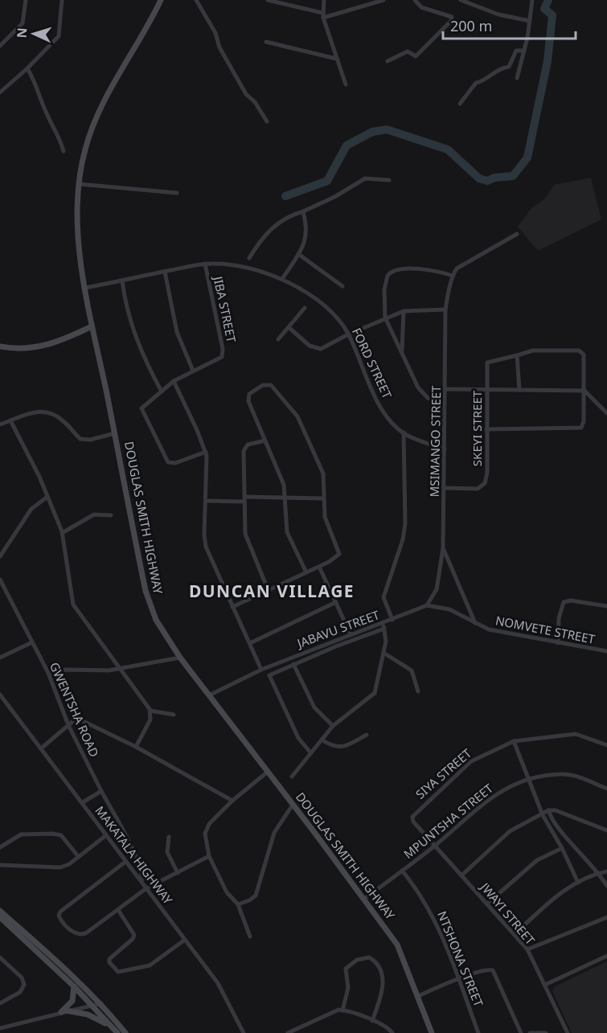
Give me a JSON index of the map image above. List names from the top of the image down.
{
  "streets": {
    "street": [
      "JIBA STREET",
      "FORD STREET",
      "SKEYI STREET",
      "MSIMANGO STREET",
      "DOUGLAS SMITH HIGHWAY",
      "JABAVU STREET",
      "NOMVETE STREET",
      "GWENTSHA ROAD",
      "SIYA STREET",
      "MPUNTSHA STREET",
      "MAKATALA HIGHWAY",
      "JWAYI STREET",
      "NTSHONA STREET"
    ]
  },
  "crossings": [
    ["JIBA STREET", "FORD STREET"],
    ["FORD STREET", "MSIMANGO STREET"],
    ["FORD STREET", "DOUGLAS SMITH HIGHWAY"],
    ["SKEYI STREET", "MSIMANGO STREET"],
    ["MSIMANGO STREET", "JABAVU STREET"],
    ["DOUGLAS SMITH HIGHWAY", "JABAVU STREET"],
    ["DOUGLAS SMITH HIGHWAY", "MPUNTSHA STREET"],
    ["GWENTSHA ROAD", "MAKATALA HIGHWAY"],
    ["SIYA STREET", "JWAYI STREET"],
    ["MPUNTSHA STREET", "JWAYI STREET"],
    ["MPUNTSHA STREET", "NTSHONA STREET"]
  ],
  "districts": ["DUNCAN VILLAGE"],
  "scale_bar": "200 m",
  "north": "left"
}
